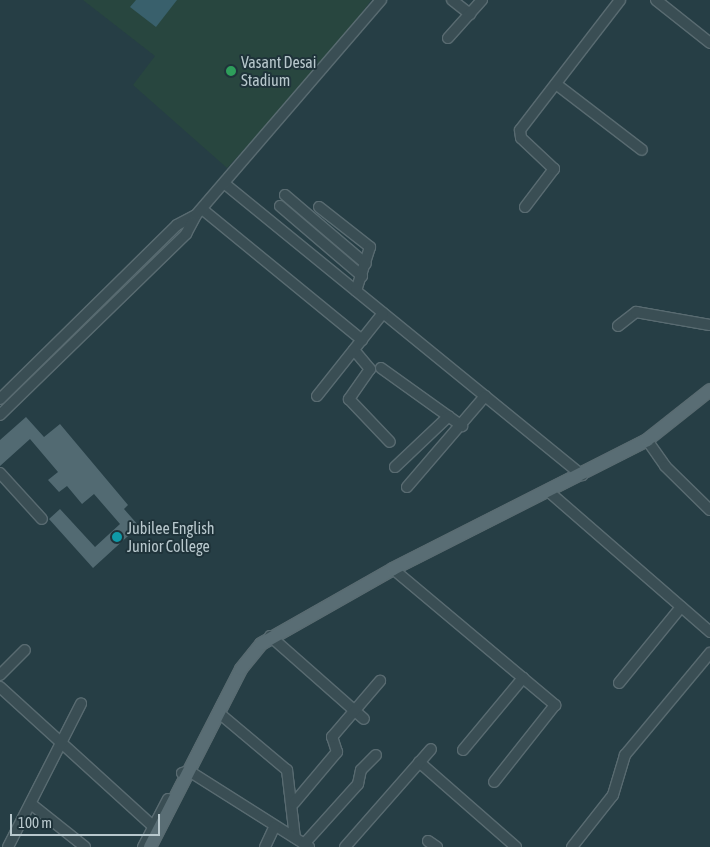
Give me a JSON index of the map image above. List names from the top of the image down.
{
  "places": ["Vasant Desai Stadium", "Jubilee English Junior College"],
  "scale_bar": "100 m"
}
